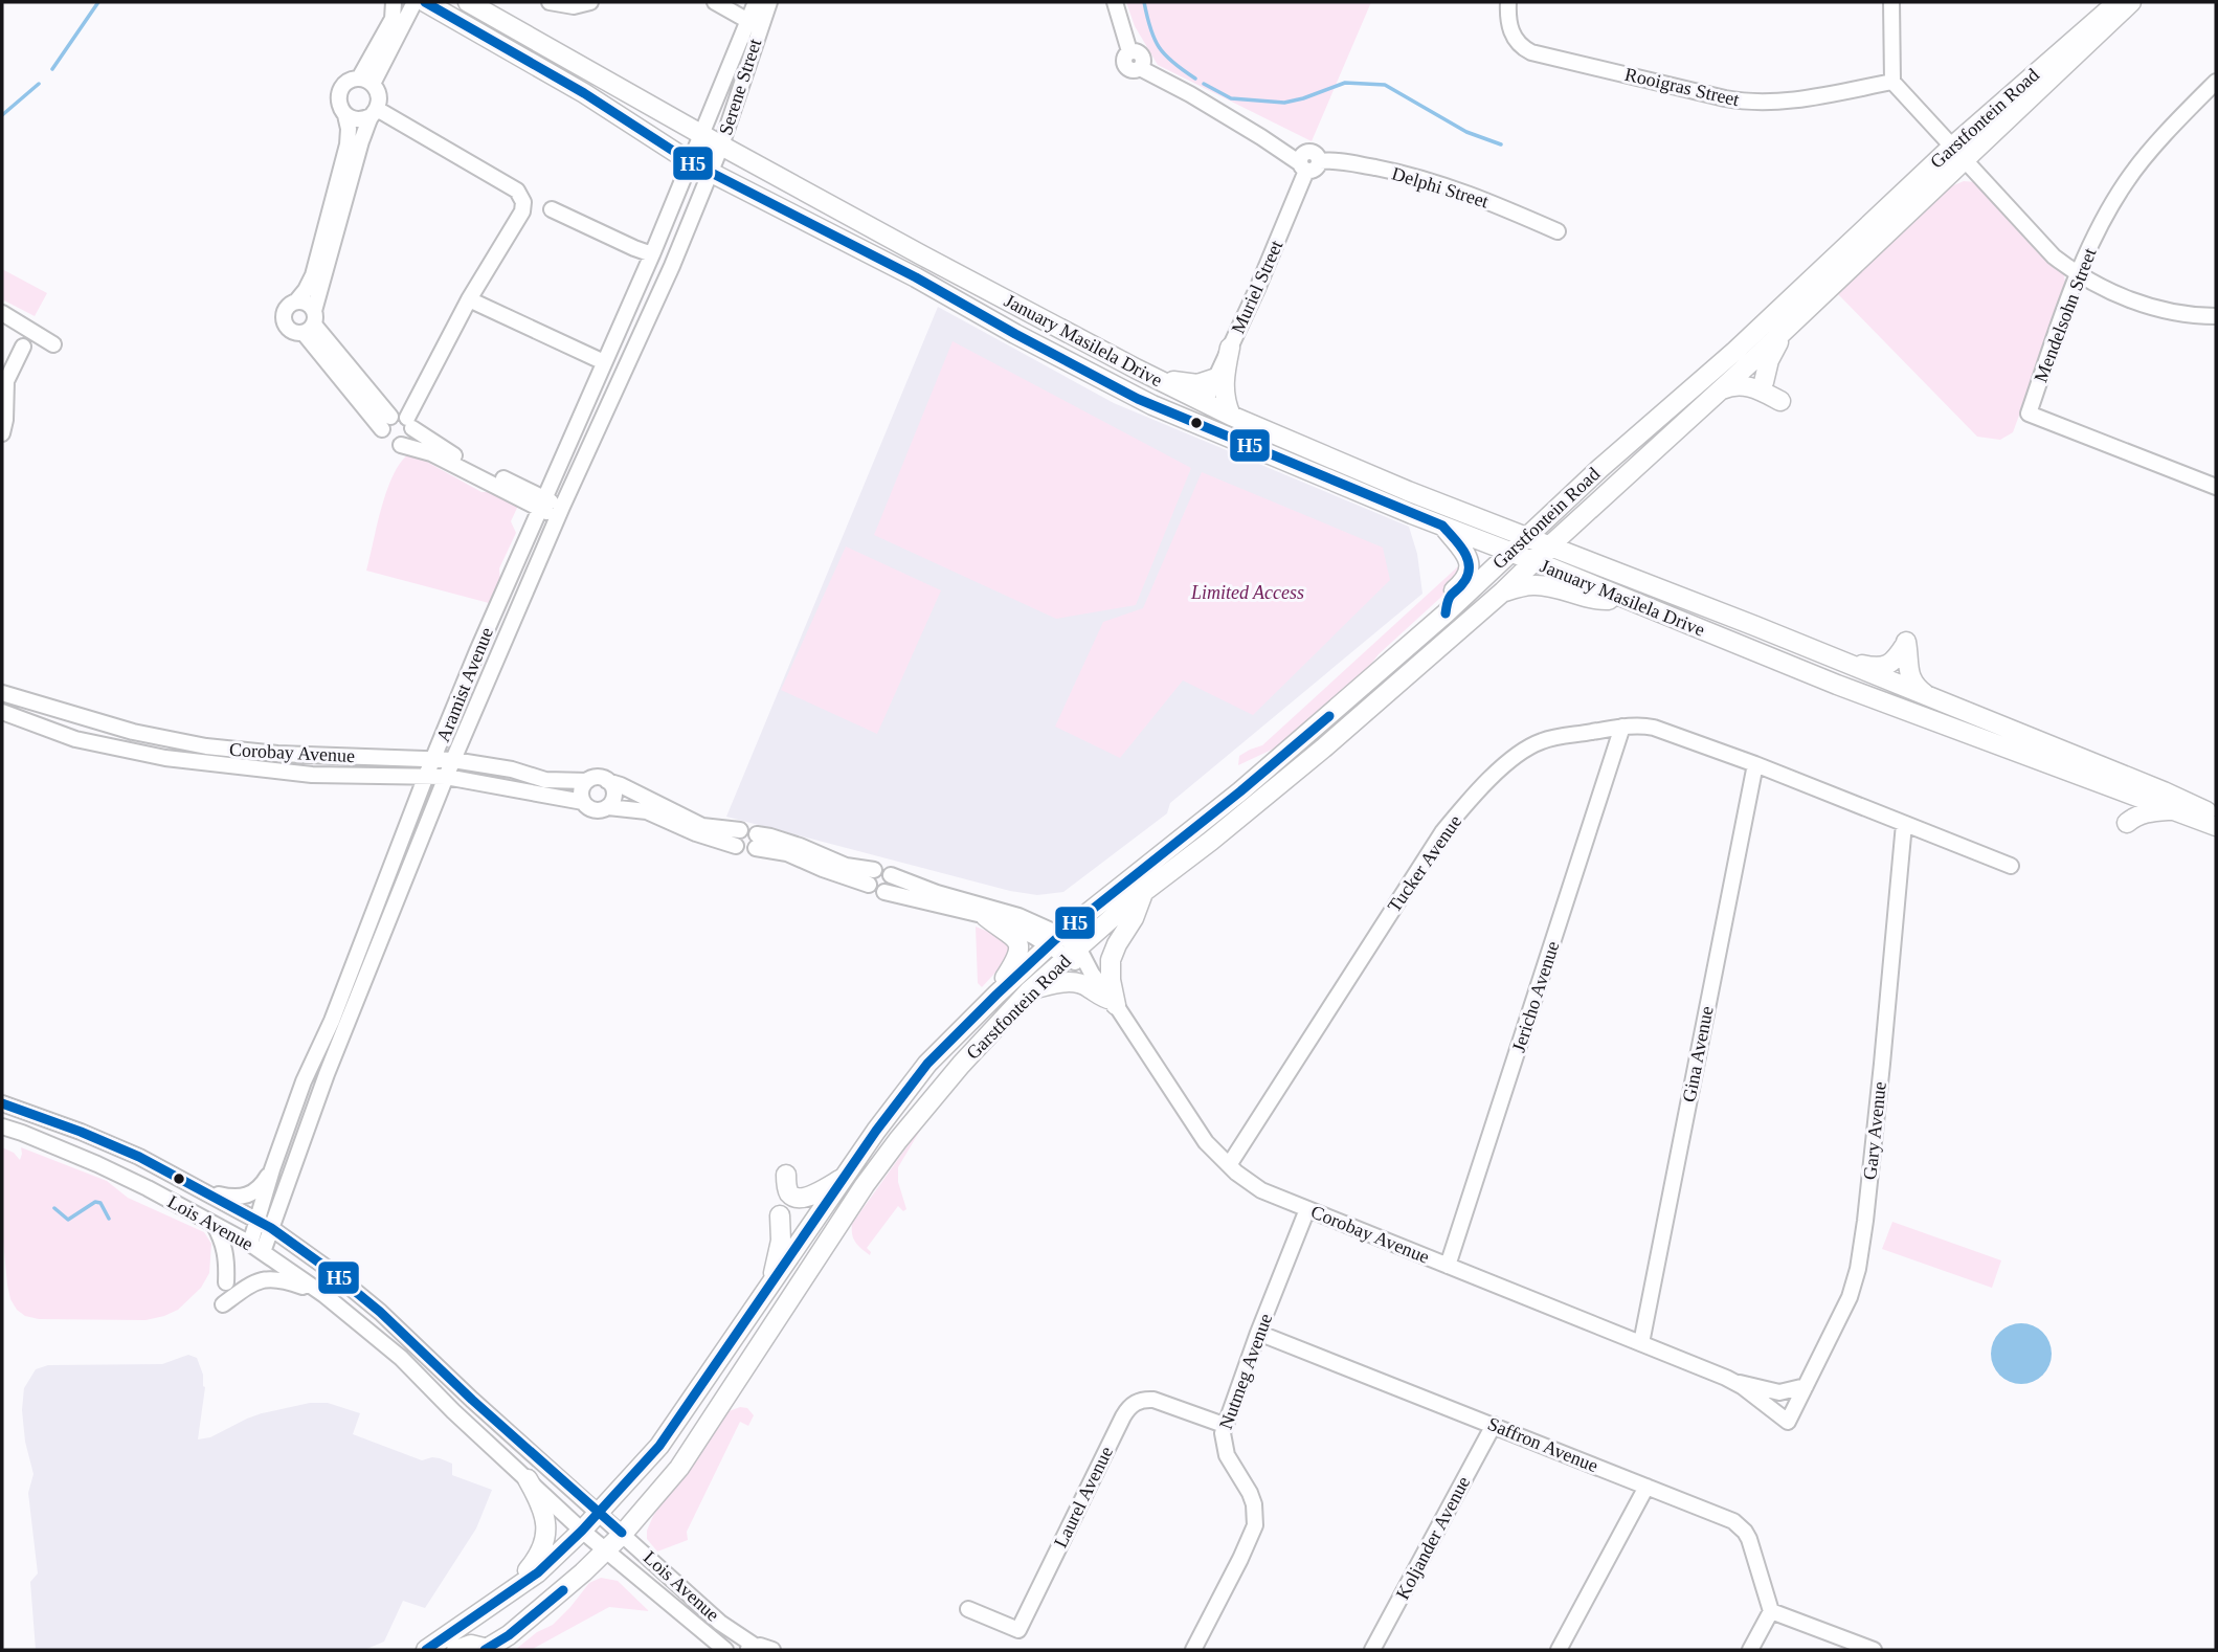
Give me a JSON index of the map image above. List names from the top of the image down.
{
  "streets": {
    "main road": ["Garstfontein Road", "January Masilela Drive"],
    "street": [
      "Serene Street",
      "Rooigras Street",
      "Delphi Street",
      "Muriel Street",
      "Mendelsohn Street",
      "Aramist Avenue",
      "Corobay Avenue",
      "Tucker Avenue",
      "Jericho Avenue",
      "Gina Avenue",
      "Gary Avenue",
      "Lois Avenue",
      "Nutmeg Avenue",
      "Saffron Avenue",
      "Laurel Avenue",
      "Koljander Avenue"
    ]
  },
  "crossings": [
    ["Serene Street", "January Masilela Drive"],
    ["Serene Street", "Aramist Avenue"],
    ["Garstfontein Road", "January Masilela Drive"],
    ["Garstfontein Road", "Corobay Avenue"],
    ["Garstfontein Road", "Lois Avenue"],
    ["Delphi Street", "Muriel Street"],
    ["Muriel Street", "January Masilela Drive"],
    ["January Masilela Drive", "Aramist Avenue"],
    ["Aramist Avenue", "Corobay Avenue"],
    ["Aramist Avenue", "Lois Avenue"],
    ["Corobay Avenue", "Tucker Avenue"],
    ["Corobay Avenue", "Jericho Avenue"],
    ["Corobay Avenue", "Gina Avenue"],
    ["Corobay Avenue", "Gary Avenue"],
    ["Corobay Avenue", "Nutmeg Avenue"],
    ["Tucker Avenue", "Jericho Avenue"],
    ["Tucker Avenue", "Gina Avenue"],
    ["Tucker Avenue", "Gary Avenue"],
    ["Nutmeg Avenue", "Saffron Avenue"],
    ["Nutmeg Avenue", "Laurel Avenue"],
    ["Saffron Avenue", "Koljander Avenue"]
  ],
  "parks": ["Limited Access"],
  "lines": ["transit line H5"]
}
